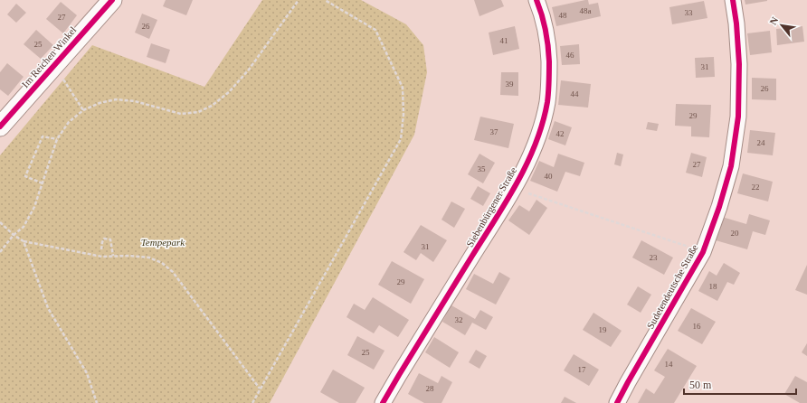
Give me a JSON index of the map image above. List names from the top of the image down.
{
  "streets": {
    "street": ["Im Reichen Winkel", "Siebenbürgener Straße", "Sudetendeutsche Straße"]
  },
  "parks": ["Tempepark"],
  "house_numbers": [
    "48a",
    "33",
    "48",
    "27",
    "26",
    "41",
    "25",
    "46",
    "31",
    "39",
    "26",
    "44",
    "29",
    "37",
    "42",
    "24",
    "27",
    "35",
    "40",
    "22",
    "20",
    "31",
    "23",
    "29",
    "18",
    "32",
    "16",
    "19",
    "25",
    "14",
    "17",
    "28"
  ],
  "scale_bar": "50 m",
  "north": "top left"
}
